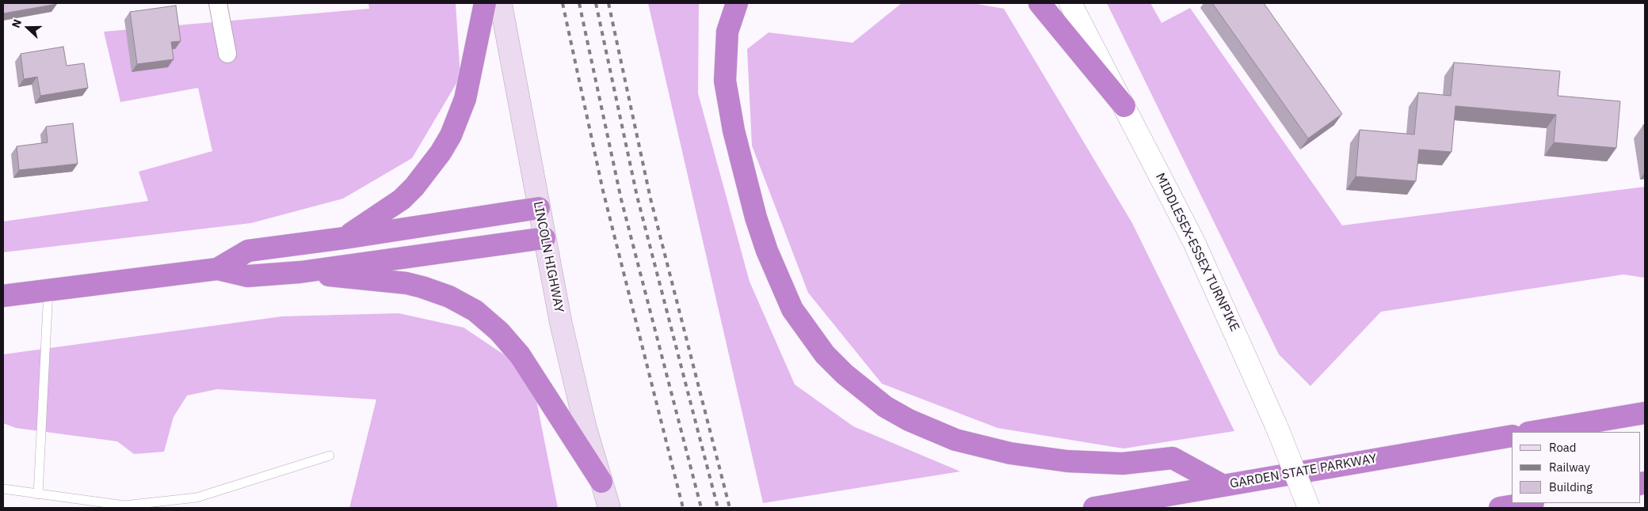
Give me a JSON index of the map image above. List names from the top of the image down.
{
  "streets": {
    "highway": ["GARDEN STATE PARKWAY"],
    "main road": ["LINCOLN HIGHWAY"],
    "street": ["MIDDLESEX-ESSEX TURNPIKE"]
  },
  "legend": ["Road", "Railway", "Building"],
  "north": "left"
}
